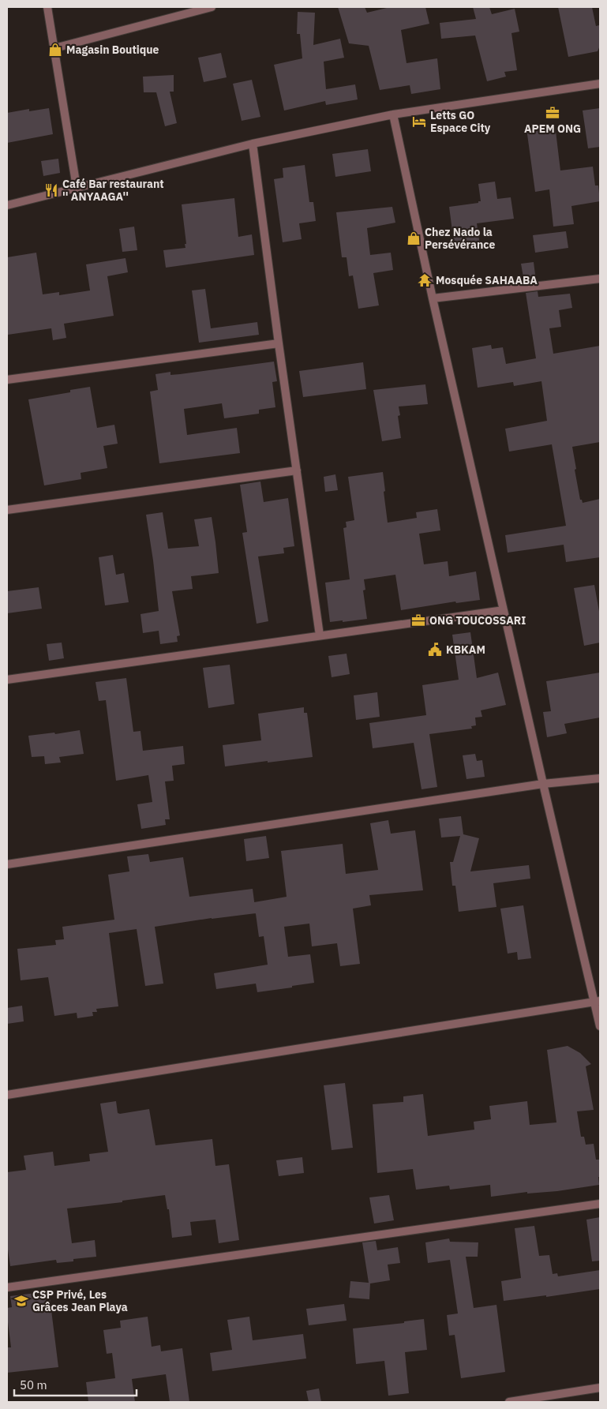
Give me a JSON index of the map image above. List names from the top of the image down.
{
  "places": {
    "shop": ["Magasin Boutique", "Chez Nado la Persévérance"],
    "office": ["APEM ONG", "ONG TOUCOSSARI"],
    "hotel": ["Letts GO Espace City"],
    "restaurant": ["Café Bar restaurant '' ANYAAGA''"],
    "temple": ["Mosquée SAHAABA"],
    "public building": ["KBKAM"],
    "school or university": ["CSP Privé, Les Grâces Jean Playa"]
  },
  "scale_bar": "50 m"
}
